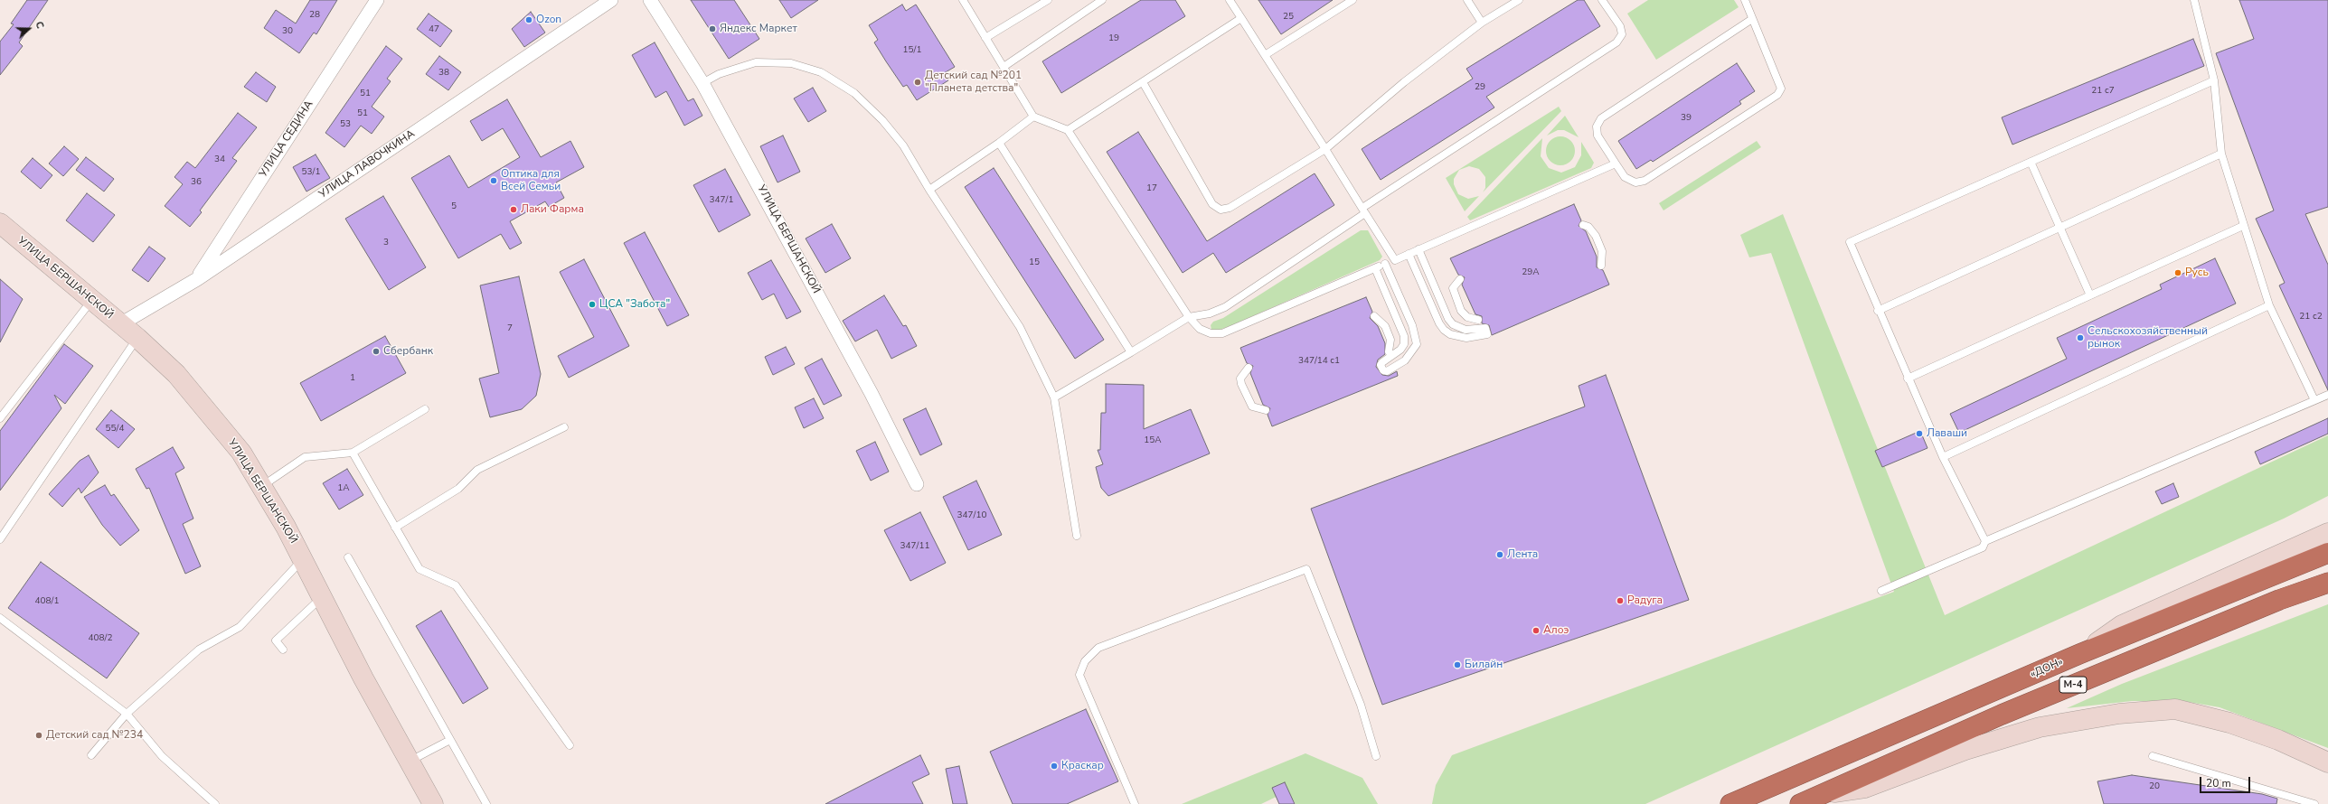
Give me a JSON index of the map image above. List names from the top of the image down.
{
  "streets": {
    "highway": ["«ДОН»", "М-4"],
    "main road": ["УЛИЦА БЕРШАНСКОЙ"],
    "street": ["УЛИЦА СЕДИНА", "УЛИЦА ЛАВОЧКИНА"]
  },
  "crossings": [
    ["УЛИЦА СЕДИНА", "УЛИЦА ЛАВОЧКИНА"],
    ["УЛИЦА ЛАВОЧКИНА", "УЛИЦА БЕРШАНСКОЙ"]
  ],
  "places": [
    "Ozon",
    "Яндекс Маркет",
    "Детский сад №201 \"Планета детства\"",
    "Оптика для Всей Семьи",
    "Лаки Фарма",
    "Русь",
    "ЦСА \"Забота\"",
    "Сельскохозяйственный рынок",
    "Сбербанк",
    "Лаваши",
    "Лента",
    "Радуга",
    "Алоэ",
    "Билайн",
    "Детский сад №234",
    "Краскар"
  ],
  "house_numbers": [
    "28",
    "25",
    "47",
    "30",
    "19",
    "15/1",
    "38",
    "29",
    "21 с7",
    "51",
    "51",
    "39",
    "53",
    "34",
    "53/1",
    "36",
    "17",
    "347/1",
    "5",
    "3",
    "15",
    "29А",
    "21 с2",
    "7",
    "347/14 с1",
    "1",
    "55/4",
    "15А",
    "1А",
    "347/10",
    "347/11",
    "408/1",
    "408/2",
    "20"
  ],
  "scale_bar": "20 m",
  "north": "right"
}
